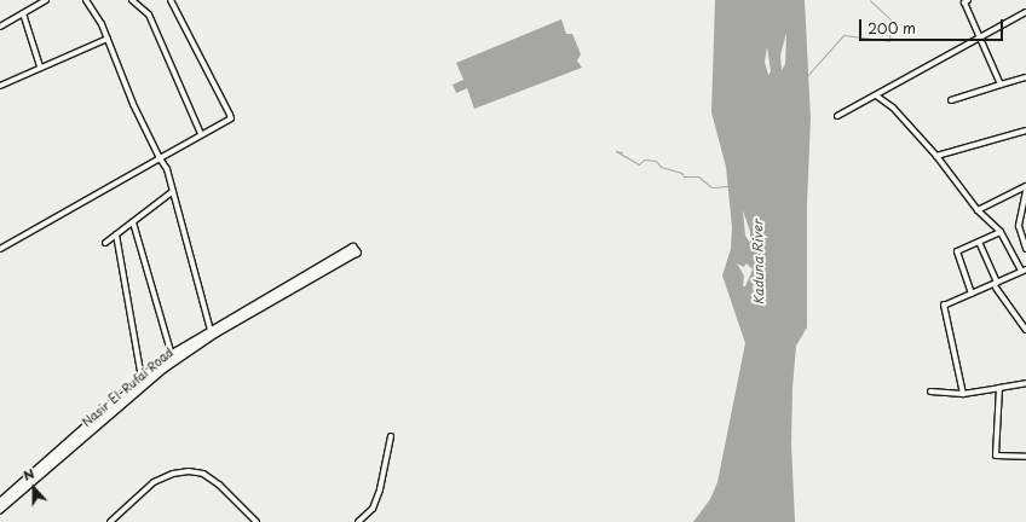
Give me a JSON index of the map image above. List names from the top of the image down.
{
  "streets": {
    "main road": ["Nasir El-Rufai Road"]
  },
  "water": ["Kaduna River"],
  "scale_bar": "200 m",
  "north": "top"
}
